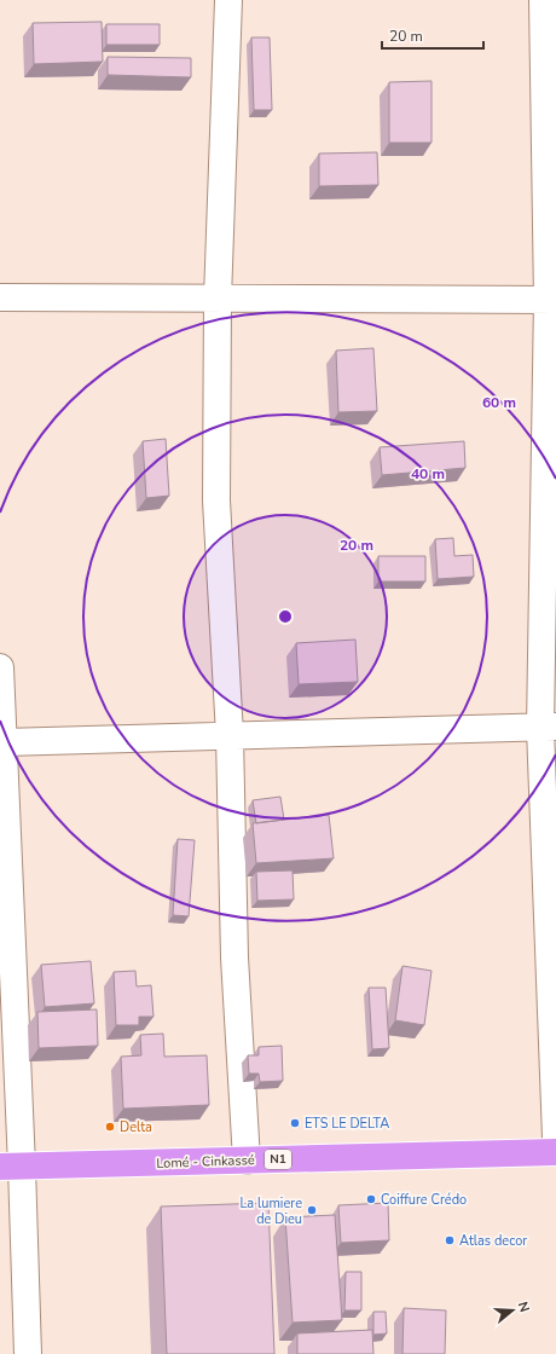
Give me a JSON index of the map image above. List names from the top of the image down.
{
  "streets": {
    "highway": ["N1", "Lomé - Cinkassé"]
  },
  "places": [
    "ETS LE DELTA",
    "Delta",
    "Coiffure Crédo",
    "La lumiere de Dieu",
    "Atlas decor"
  ],
  "scale_bar": "20 m",
  "north": "right",
  "rings": ["60 m", "40 m", "20 m"]
}
